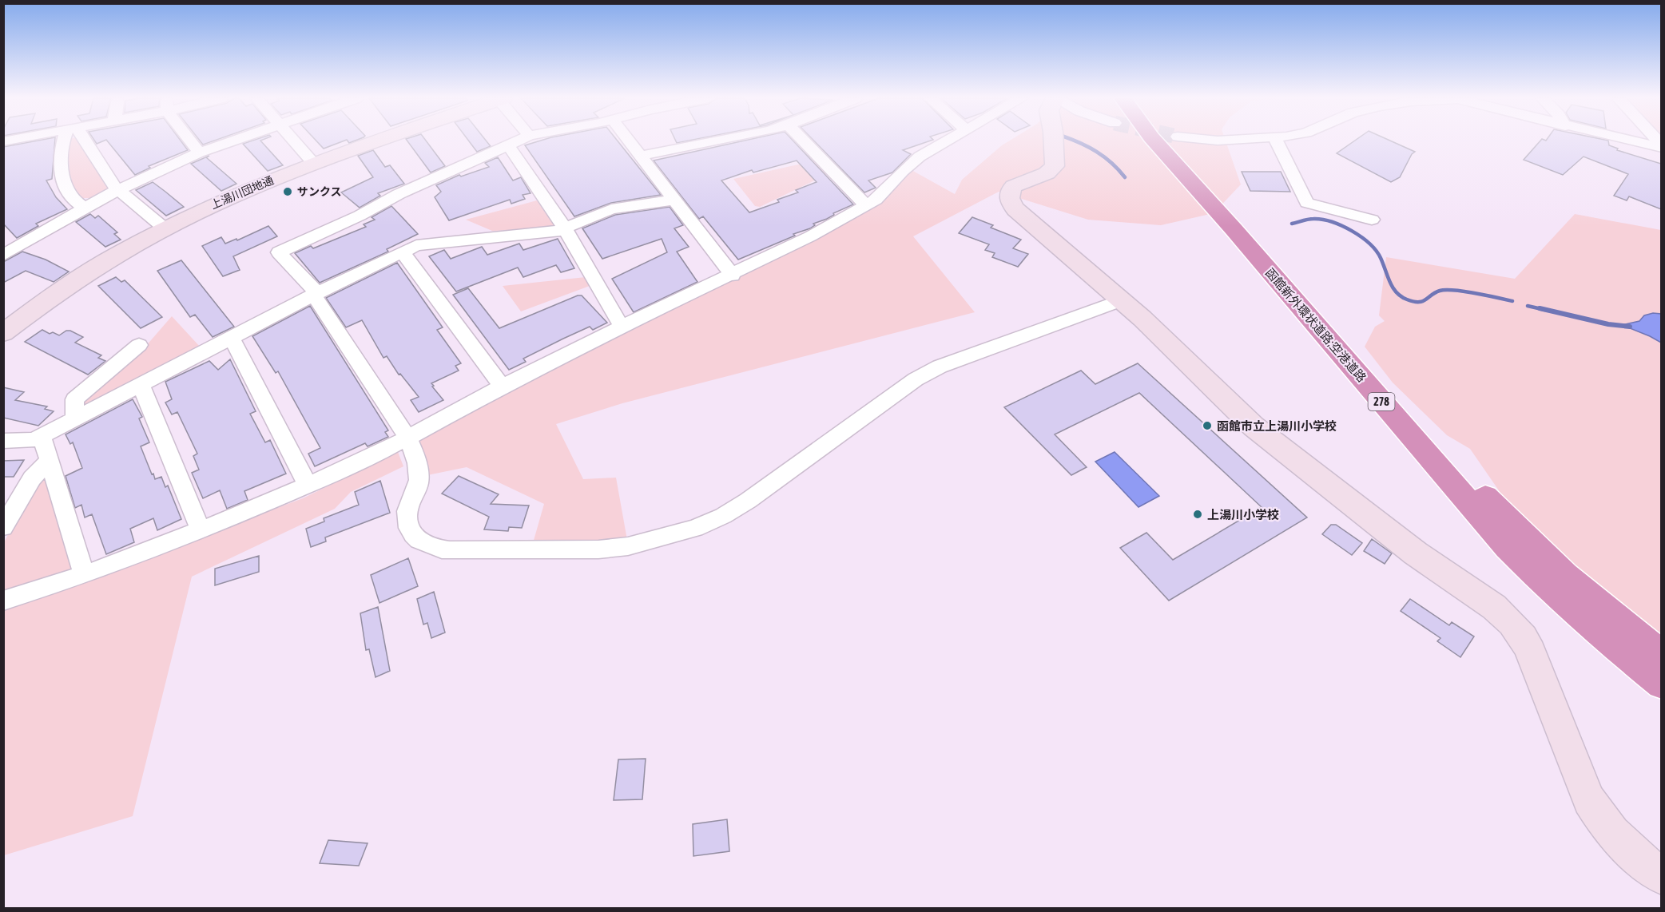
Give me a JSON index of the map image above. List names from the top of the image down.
{
  "streets": {
    "highway": ["函館新外環状道路;空港道路", "278"],
    "street": ["上湯川団地通"]
  },
  "places": ["サンクス", "函館市立上湯川小学校", "上湯川小学校"]
}
